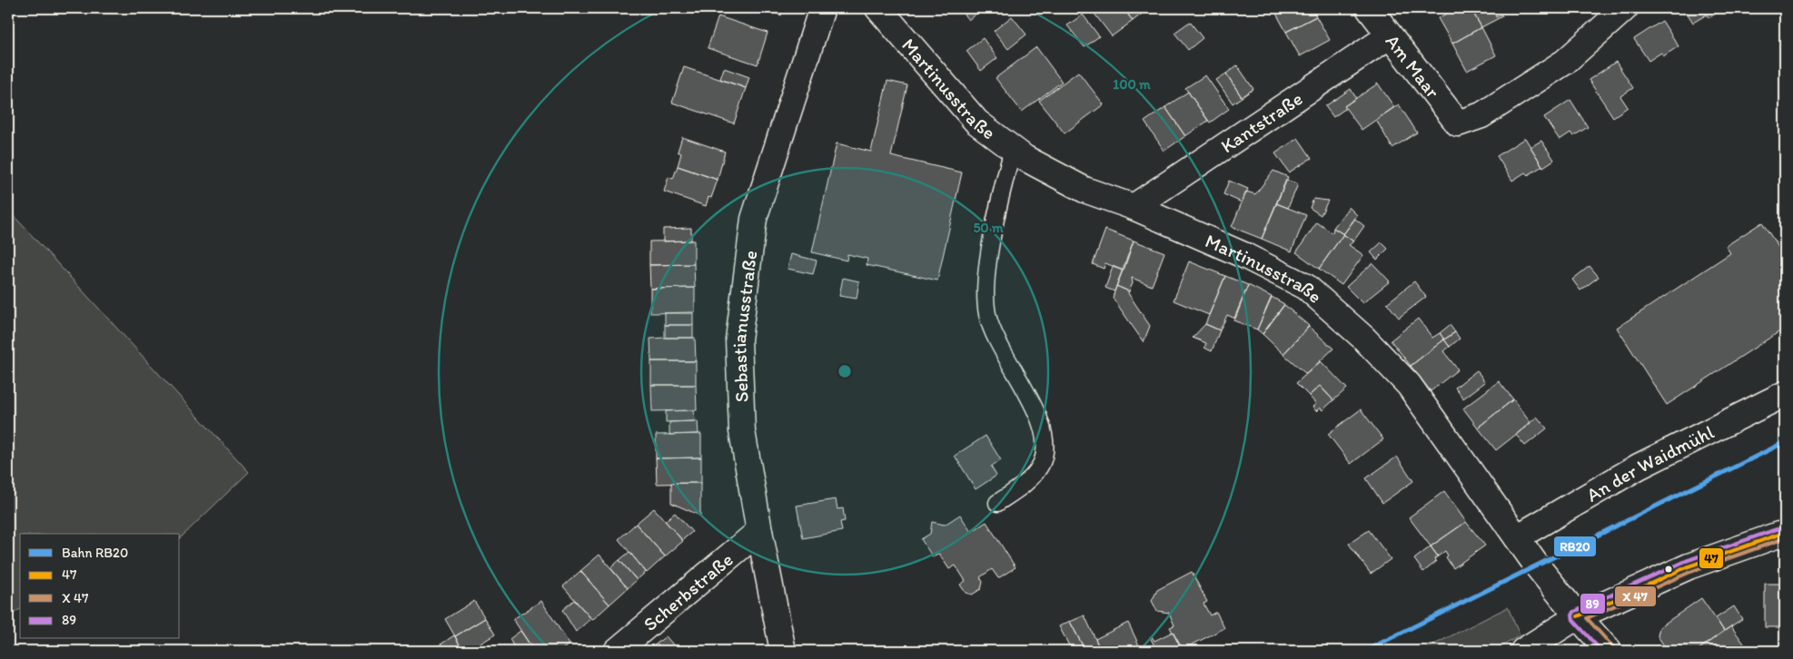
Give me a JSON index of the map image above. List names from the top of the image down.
{
  "streets": {
    "street": [
      "Am Maar",
      "Martinusstraße",
      "Kantstraße",
      "Sebastianusstraße",
      "An der Waidmühl",
      "Scherbstraße"
    ]
  },
  "crossings": [
    ["Am Maar", "Kantstraße"],
    ["Martinusstraße", "Kantstraße"],
    ["Martinusstraße", "An der Waidmühl"],
    ["Sebastianusstraße", "Scherbstraße"]
  ],
  "lines": ["rail line RB20", "transit line 89", "transit line 47"],
  "legend": [
    "Bahn RB20",
    "47",
    "X 47",
    "89"
  ],
  "rings": ["100 m", "50 m"]
}
